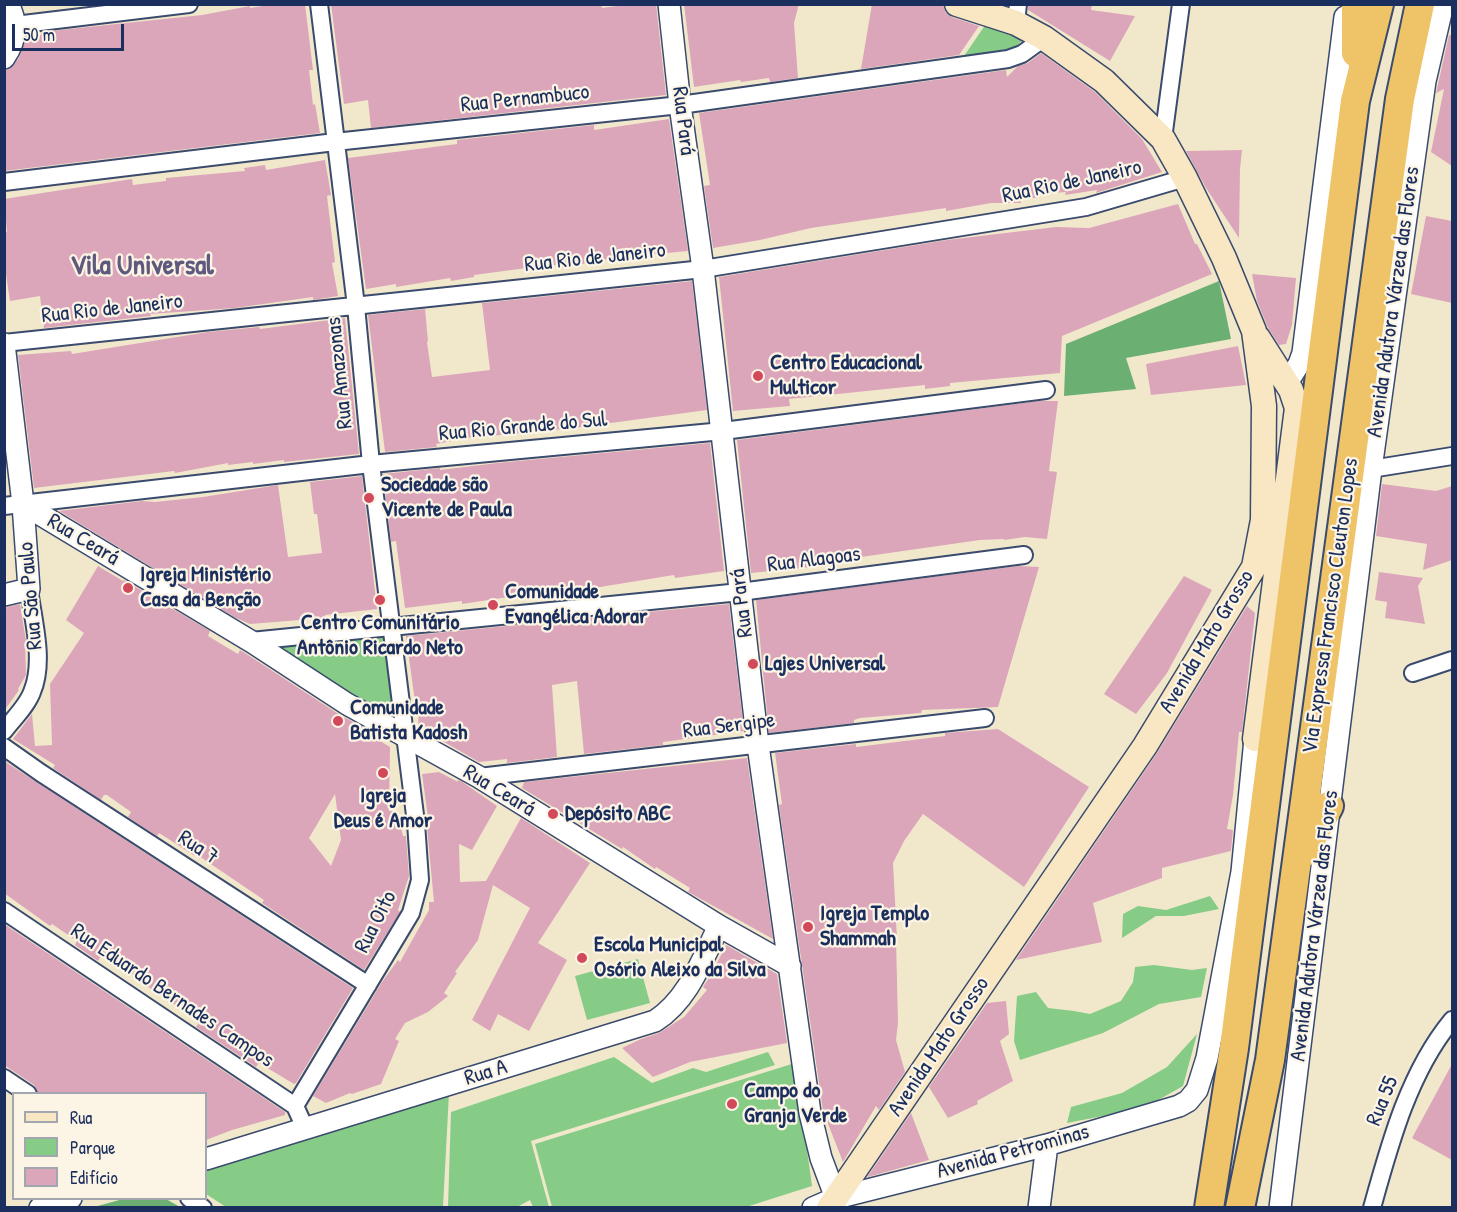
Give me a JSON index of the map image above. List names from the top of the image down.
{
  "streets": {
    "highway": ["Via Expressa Francisco Cleuton Lopes"],
    "main road": ["Avenida Mato Grosso"],
    "street": [
      "Rua Pernambuco",
      "Rua Pará",
      "Rua Rio de Janeiro",
      "Avenida Adutora Várzea das Flores",
      "Rua Amazonas",
      "Rua Rio Grande do Sul",
      "Rua Ceará",
      "Rua Alagoas",
      "Rua São Paulo",
      "Rua Sergipe",
      "Rua 7",
      "Rua Oito",
      "Rua Eduardo Bernades Campos",
      "Rua A",
      "Rua 55",
      "Avenida Petrominas"
    ]
  },
  "crossings": [
    ["Rua Pernambuco", "Rua Pará"],
    ["Rua Pernambuco", "Rua Amazonas"],
    ["Rua Pernambuco", "Avenida Mato Grosso"],
    ["Rua Pará", "Rua Rio de Janeiro"],
    ["Rua Pará", "Rua Rio Grande do Sul"],
    ["Rua Pará", "Rua Ceará"],
    ["Rua Pará", "Rua Alagoas"],
    ["Rua Pará", "Avenida Mato Grosso"],
    ["Rua Pará", "Rua Sergipe"],
    ["Rua Pará", "Avenida Petrominas"],
    ["Rua Rio de Janeiro", "Rua Amazonas"],
    ["Rua Rio de Janeiro", "Rua São Paulo"],
    ["Rua Rio de Janeiro", "Avenida Mato Grosso"],
    ["Rua Amazonas", "Rua Rio Grande do Sul"],
    ["Rua Amazonas", "Rua Ceará"],
    ["Rua Amazonas", "Rua Alagoas"],
    ["Rua Amazonas", "Rua Oito"],
    ["Rua Rio Grande do Sul", "Rua Ceará"],
    ["Rua Rio Grande do Sul", "Rua São Paulo"],
    ["Rua Ceará", "Rua Alagoas"],
    ["Rua Ceará", "Rua São Paulo"],
    ["Rua Ceará", "Rua Sergipe"],
    ["Rua Ceará", "Rua Oito"],
    ["Rua Ceará", "Rua A"],
    ["Avenida Mato Grosso", "Avenida Petrominas"],
    ["Rua 7", "Rua Oito"],
    ["Rua Oito", "Rua Eduardo Bernades Campos"]
  ],
  "districts": ["Vila Universal"],
  "places": [
    "Centro Educacional Multicor",
    "Sociedade são Vicente de Paula",
    "Igreja Ministério Casa da Benção",
    "Centro Comunitário Antônio Ricardo Neto",
    "Comunidade Evangélica Adorar",
    "Lajes Universal",
    "Comunidade Batista Kadosh",
    "Igreja Deus é Amor",
    "Depósito ABC",
    "Igreja Templo Shammah",
    "Escola Municipal Osório Aleixo da Silva",
    "Campo do Granja Verde"
  ],
  "legend": ["Rua", "Parque", "Edifício"],
  "scale_bar": "50 m"
}
